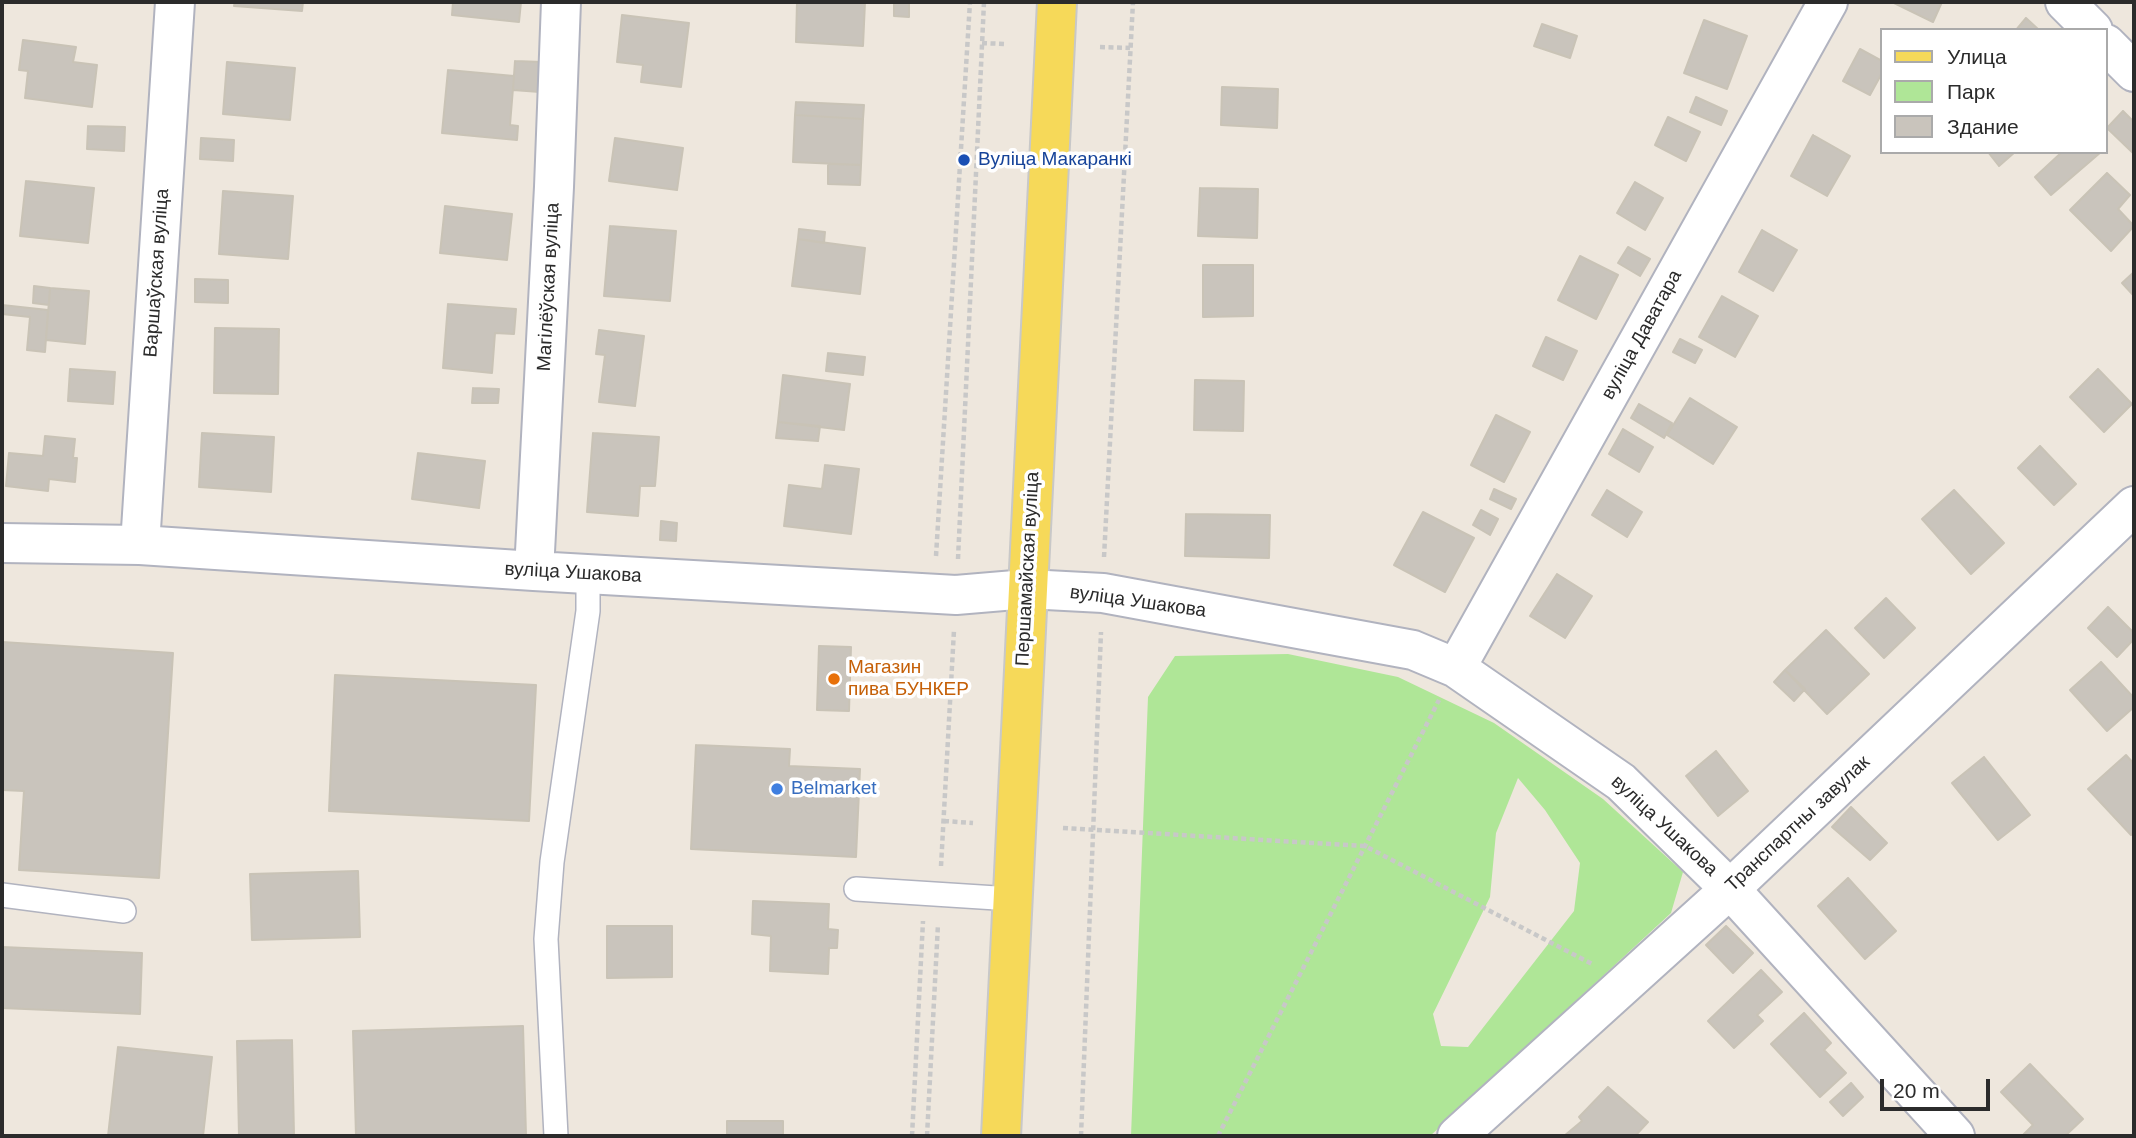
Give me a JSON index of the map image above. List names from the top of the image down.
{
  "streets": {
    "main road": ["Першамайская вуліца"],
    "street": [
      "Варшаўская вуліца",
      "Магілёўская вуліца",
      "вуліца Даватара",
      "вуліца Ушакова",
      "Транспартны завулак"
    ]
  },
  "crossings": [
    ["Варшаўская вуліца", "вуліца Ушакова"],
    ["Магілёўская вуліца", "вуліца Ушакова"],
    ["вуліца Даватара", "вуліца Ушакова"],
    ["Першамайская вуліца", "вуліца Ушакова"],
    ["вуліца Ушакова", "Транспартны завулак"]
  ],
  "places": ["Вуліца Макаранкі", "Магазин пива БУНКЕР", "Belmarket"],
  "legend": ["Улица", "Парк", "Здание"],
  "scale_bar": "20 m"
}
